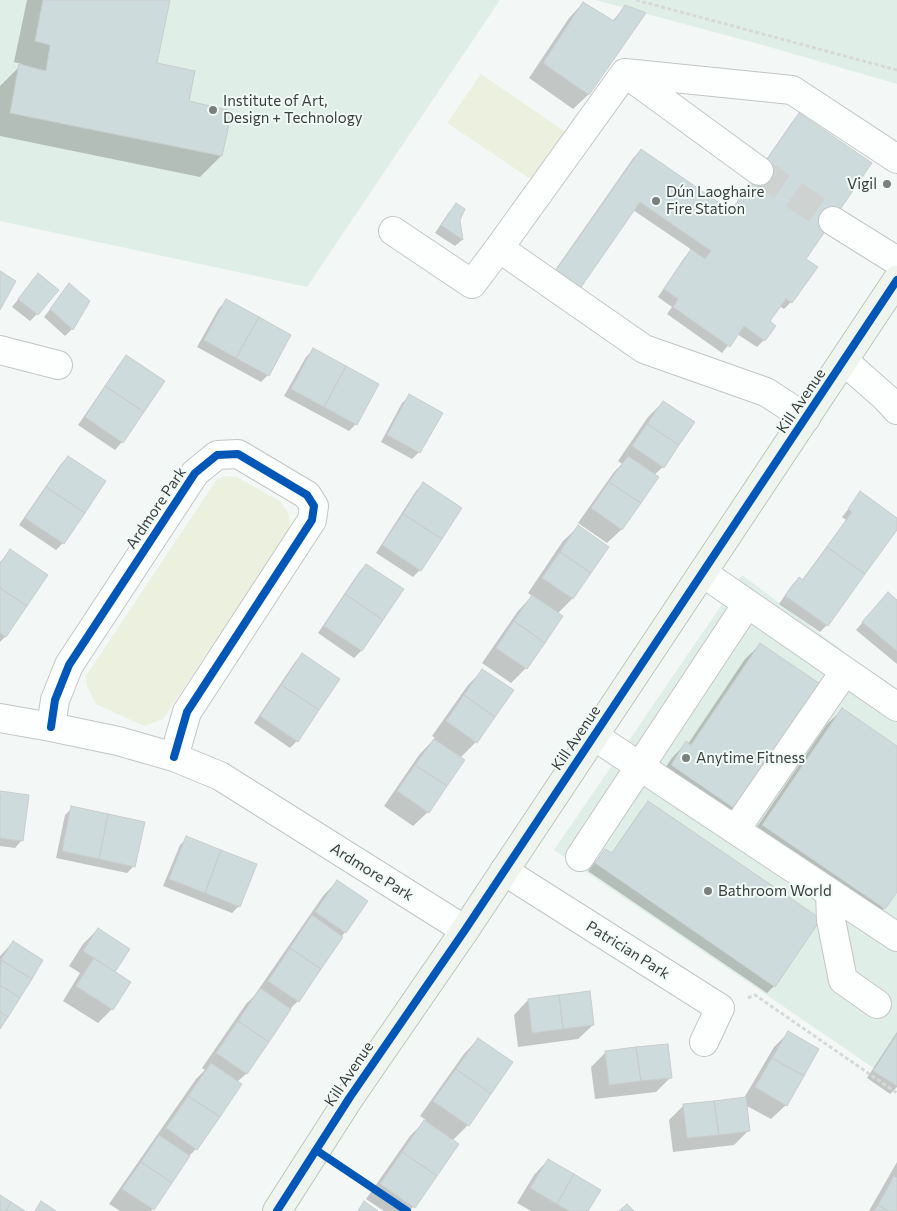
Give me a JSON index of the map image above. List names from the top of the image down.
{
  "streets": {
    "main road": ["Kill Avenue"],
    "street": ["Ardmore Park", "Patrician Park"]
  },
  "crossings": [
    ["Kill Avenue", "Ardmore Park"],
    ["Kill Avenue", "Patrician Park"]
  ],
  "places": [
    "Institute of Art, Design + Technology",
    "Vigil",
    "Dún Laoghaire Fire Station",
    "Anytime Fitness",
    "Bathroom World"
  ]
}
